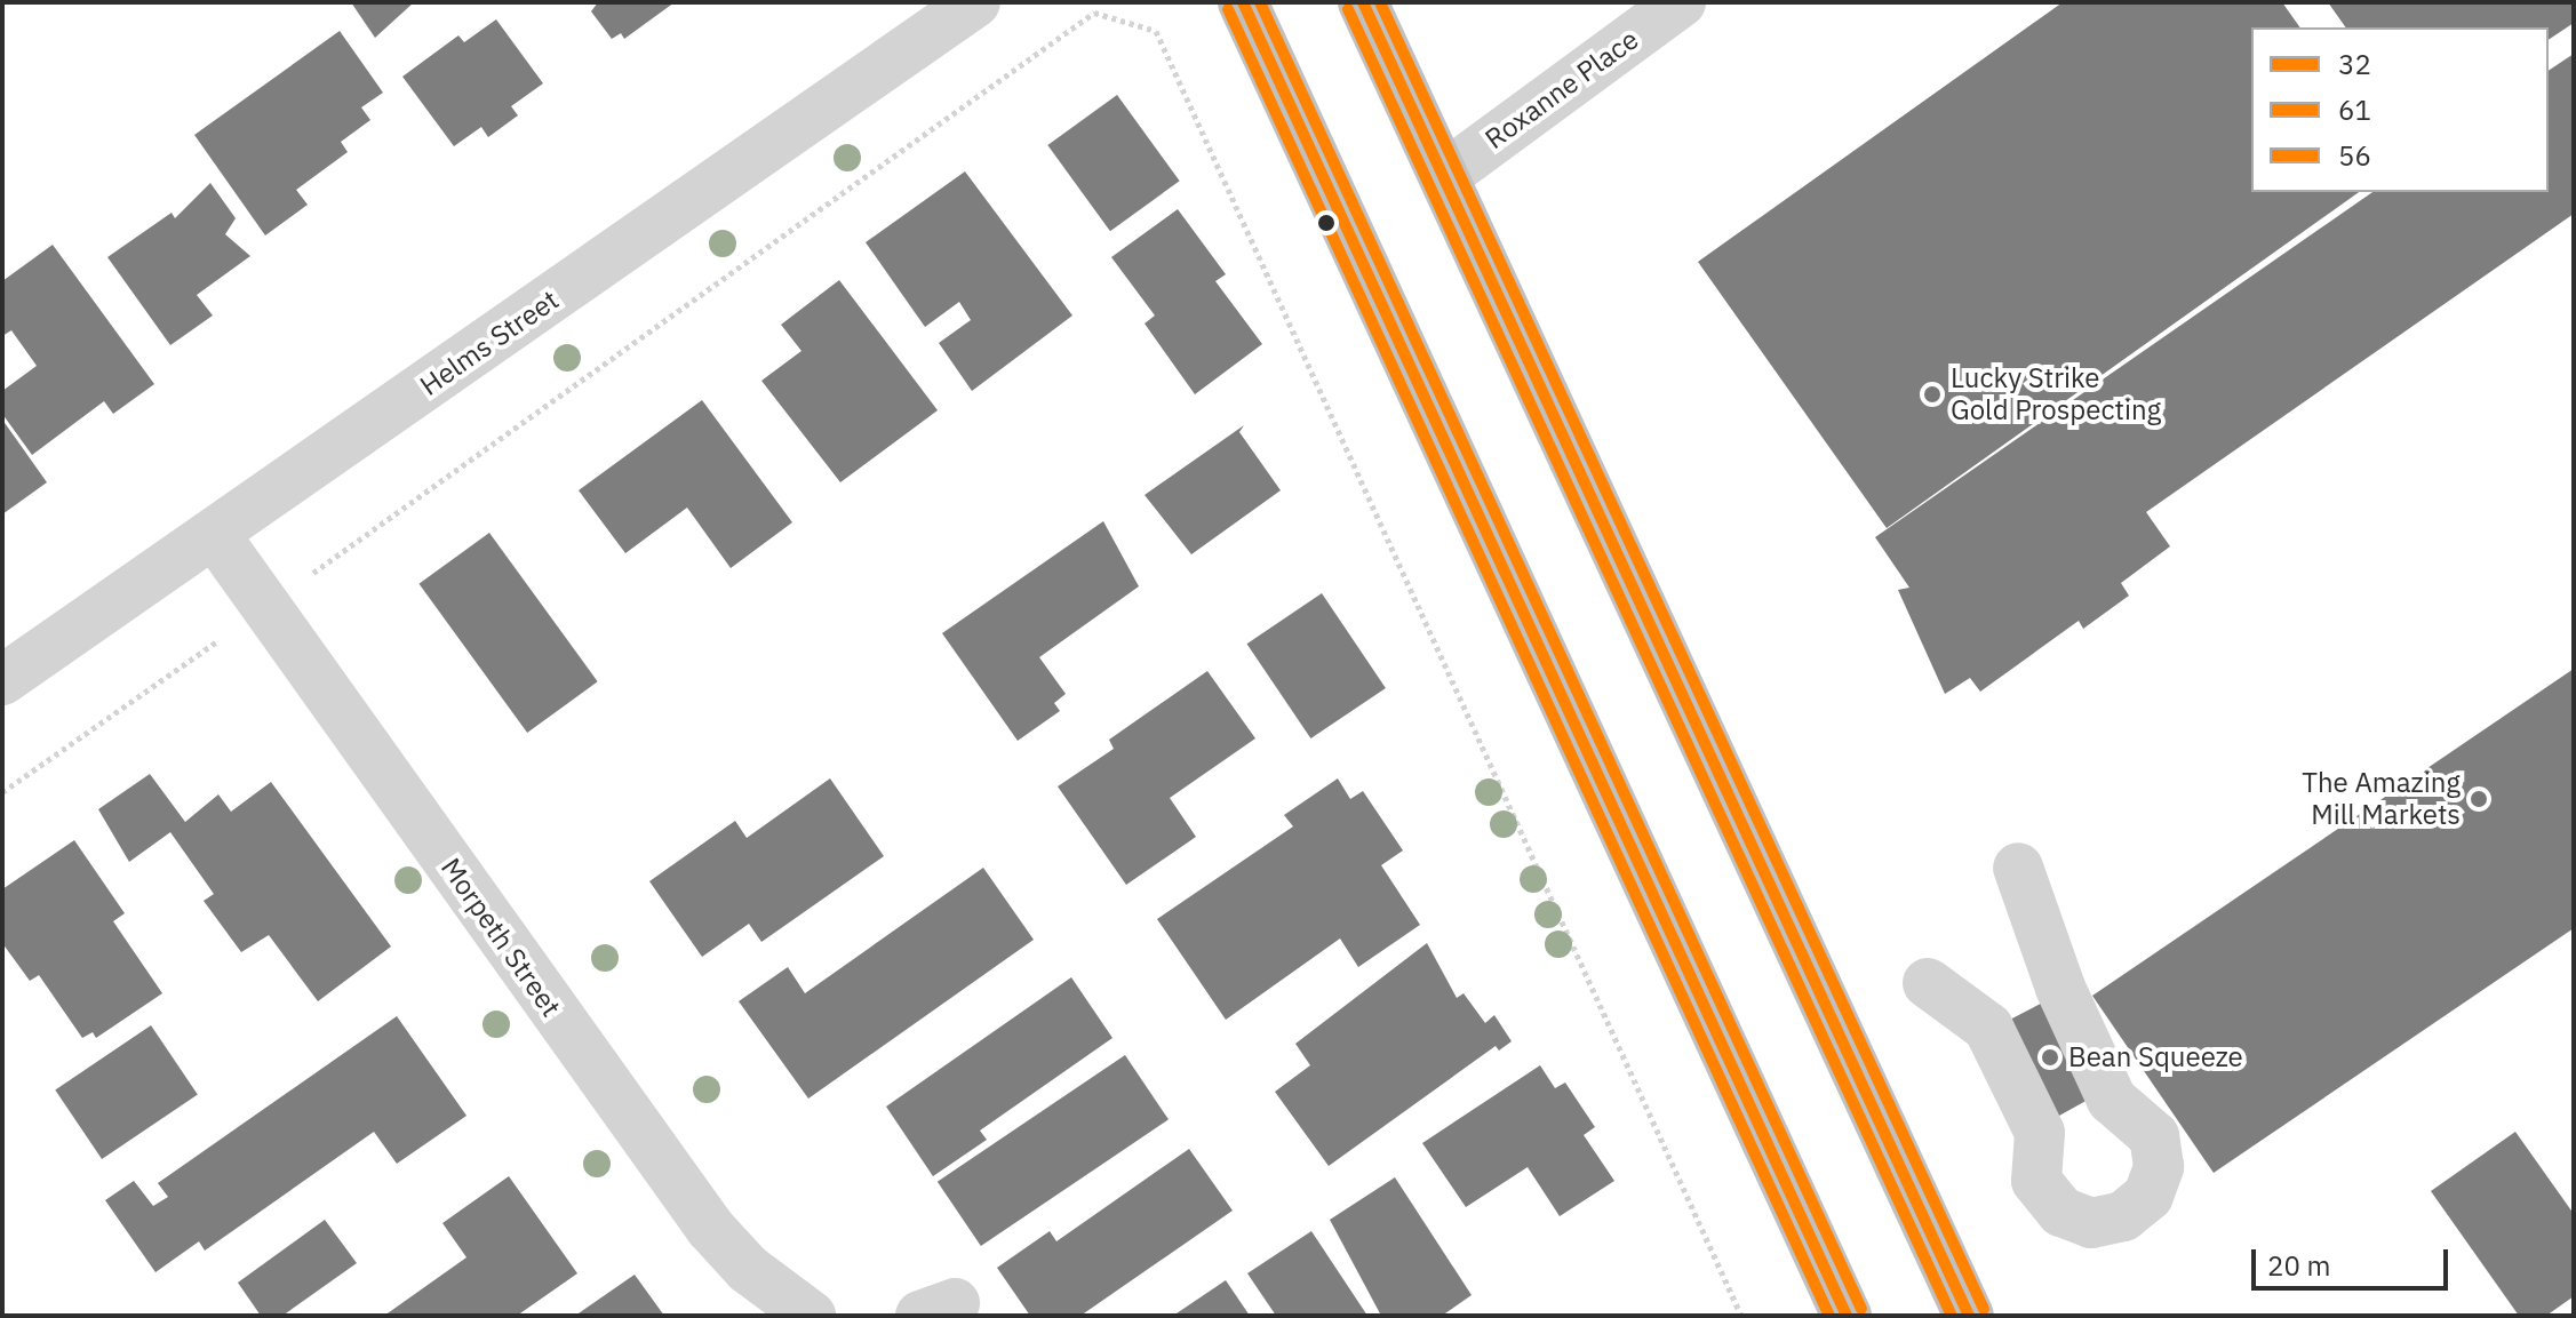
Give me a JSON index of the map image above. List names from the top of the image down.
{
  "streets": {
    "street": ["Roxanne Place", "Helms Street", "Morpeth Street"]
  },
  "crossings": [
    ["Helms Street", "Morpeth Street"]
  ],
  "places": ["Lucky Strike Gold Prospecting", "The Amazing Mill Markets", "Bean Squeeze"],
  "lines": ["transit line 32", "transit line 56", "transit line 61"],
  "legend": ["32", "61", "56"],
  "scale_bar": "20 m"
}
